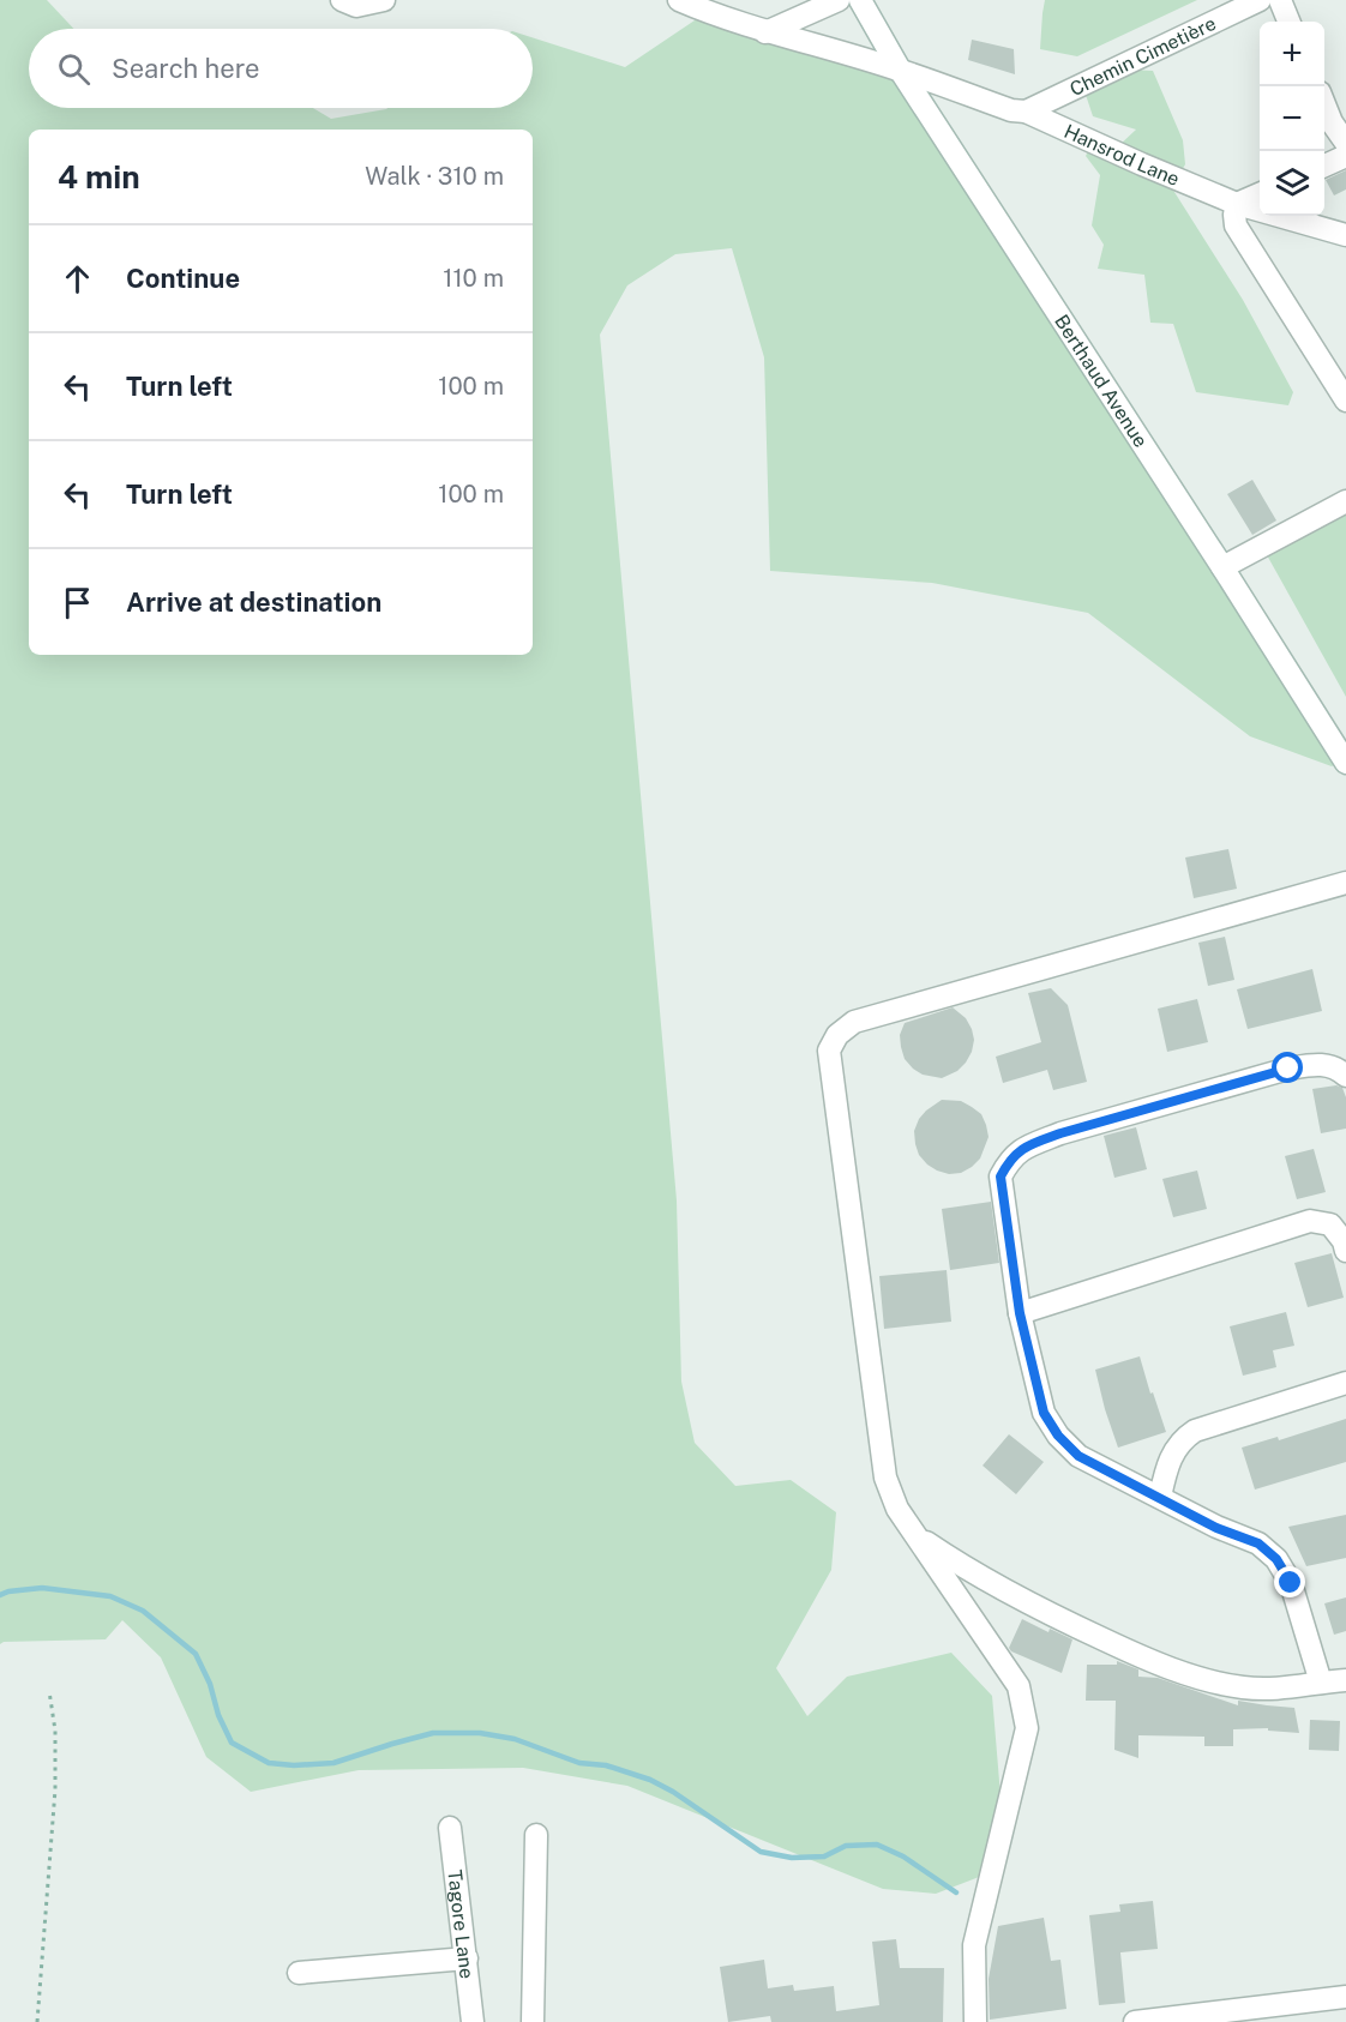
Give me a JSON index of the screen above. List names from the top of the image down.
{
  "streets": {
    "street": [
      "Chemin Cimetière",
      "Hansrod Lane",
      "Berthaud Avenue",
      "Tagore Lane"
    ]
  },
  "crossings": [
    ["Chemin Cimetière", "Hansrod Lane"],
    ["Hansrod Lane", "Berthaud Avenue"]
  ],
  "page": {
    "map_buttons": ["+", "−"],
    "search": "Search here",
    "heading": ["4 min", "Walk · 310 m"],
    "list": [
      ["Continue", "110 m"],
      ["Turn left", "100 m"],
      ["Turn left", "100 m"],
      "Arrive at destination"
    ]
  }
}
